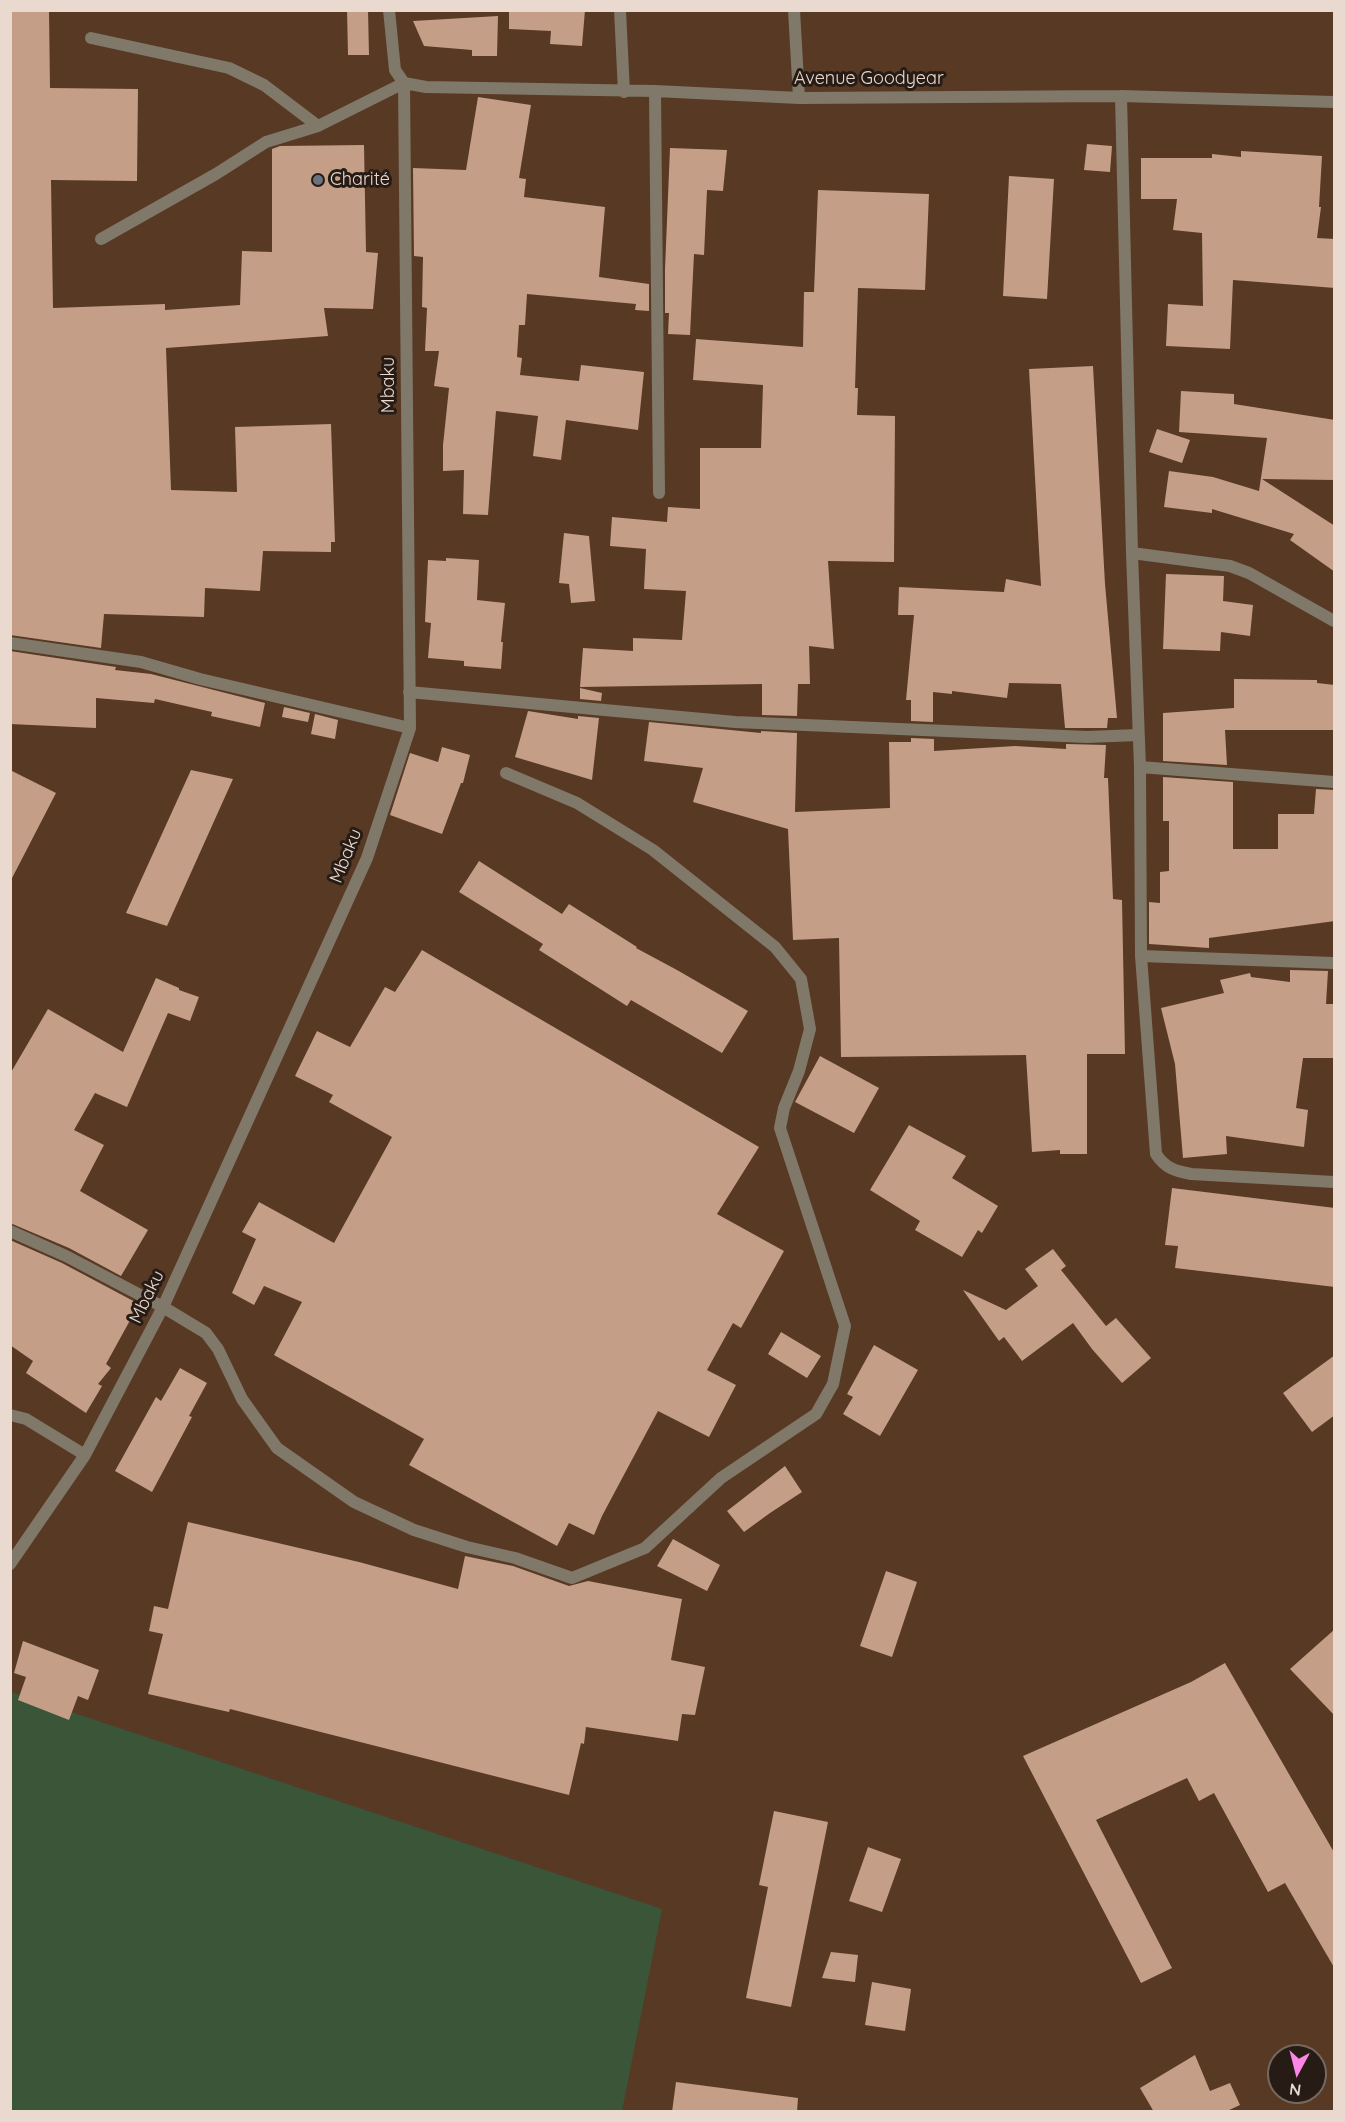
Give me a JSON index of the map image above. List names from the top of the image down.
{
  "streets": {
    "street": ["Avenue Goodyear", "Mbaku"]
  },
  "crossings": [
    ["Avenue Goodyear", "Mbaku"]
  ],
  "places": ["Charité"],
  "north": "bottom"
}
